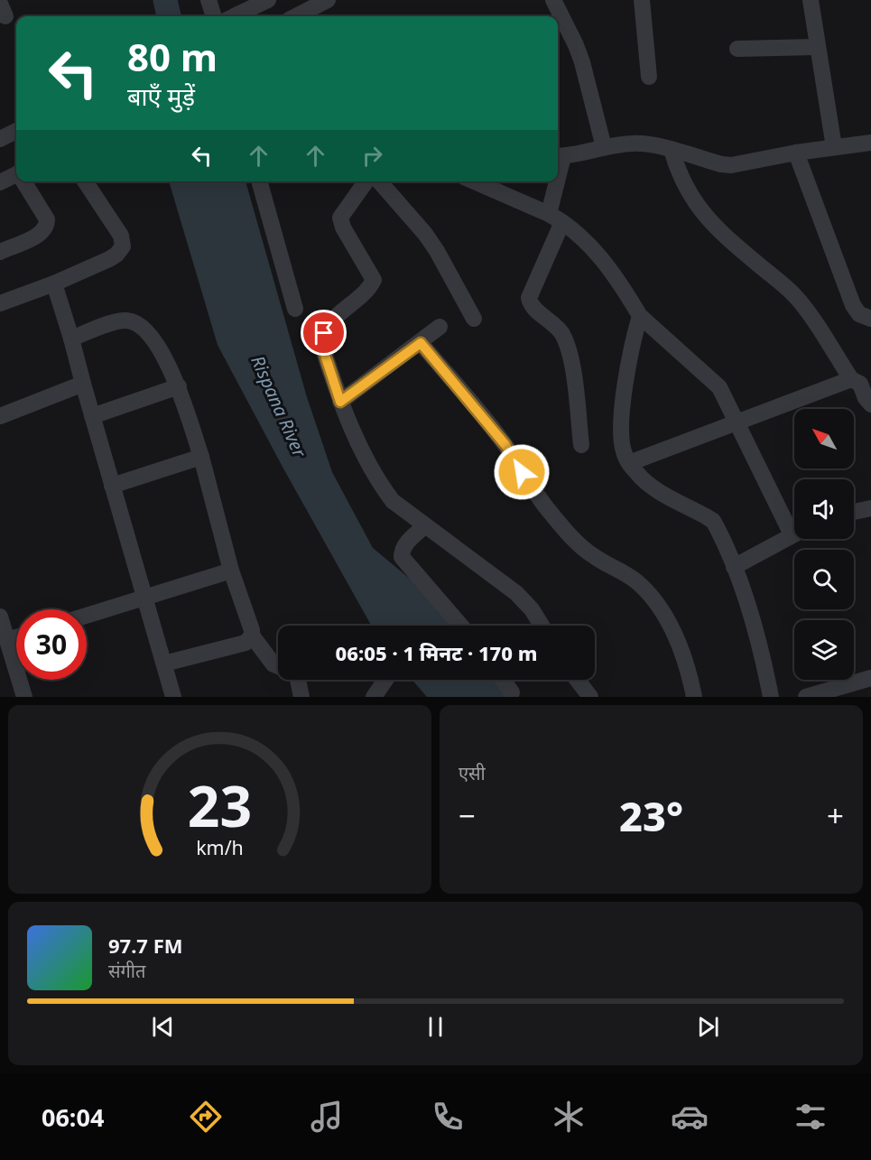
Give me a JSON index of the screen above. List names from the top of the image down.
{
  "water": ["Rispana River"],
  "north": "top left",
  "page": {
    "turn": ["80 m", "बाएँ मुड़ें"],
    "limit": "30",
    "trip": "06:05 · 1 मिनट · 170 m",
    "tile": "एसी",
    "heat": ["−", "23°", "+"],
    "song": ["97.7 FM", "संगीत"],
    "tabs": "06:04",
    "gauge": ["23", "km/h"]
  }
}
